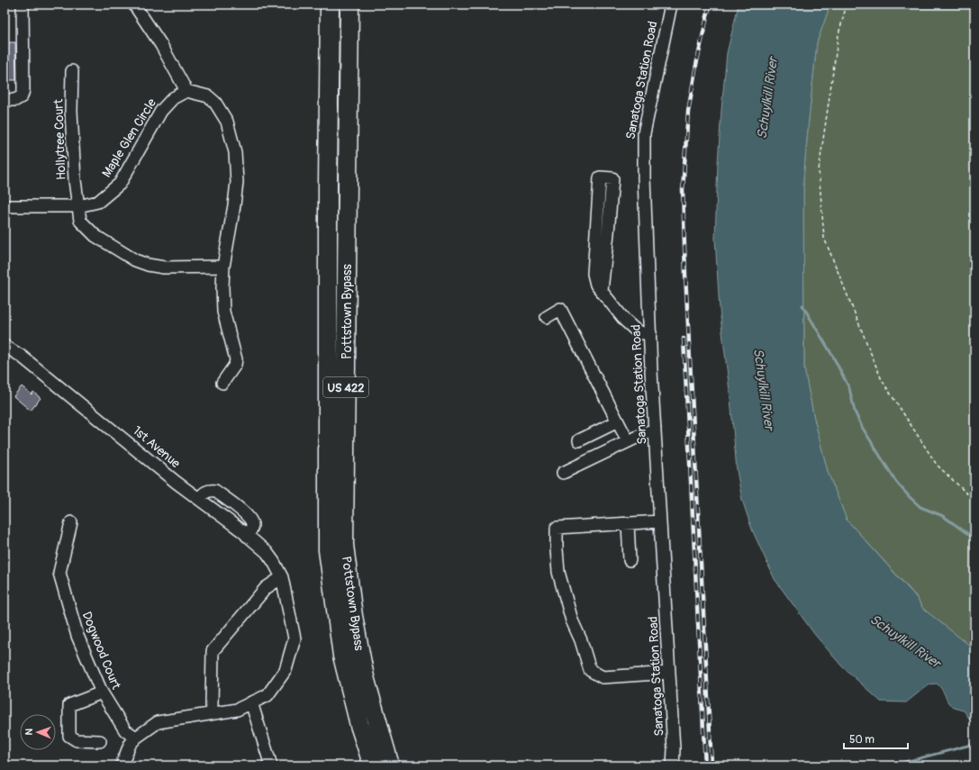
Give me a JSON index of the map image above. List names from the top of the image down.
{
  "streets": {
    "highway": ["Pottstown Bypass", "US 422"],
    "street": [
      "Sanatoga Station Road",
      "Maple Glen Circle",
      "Hollytree Court",
      "1st Avenue",
      "Dogwood Court"
    ]
  },
  "crossings": [
    ["Maple Glen Circle", "Hollytree Court"],
    ["1st Avenue", "Dogwood Court"]
  ],
  "water": ["Schuylkill River"],
  "scale_bar": "50 m",
  "north": "left"
}
